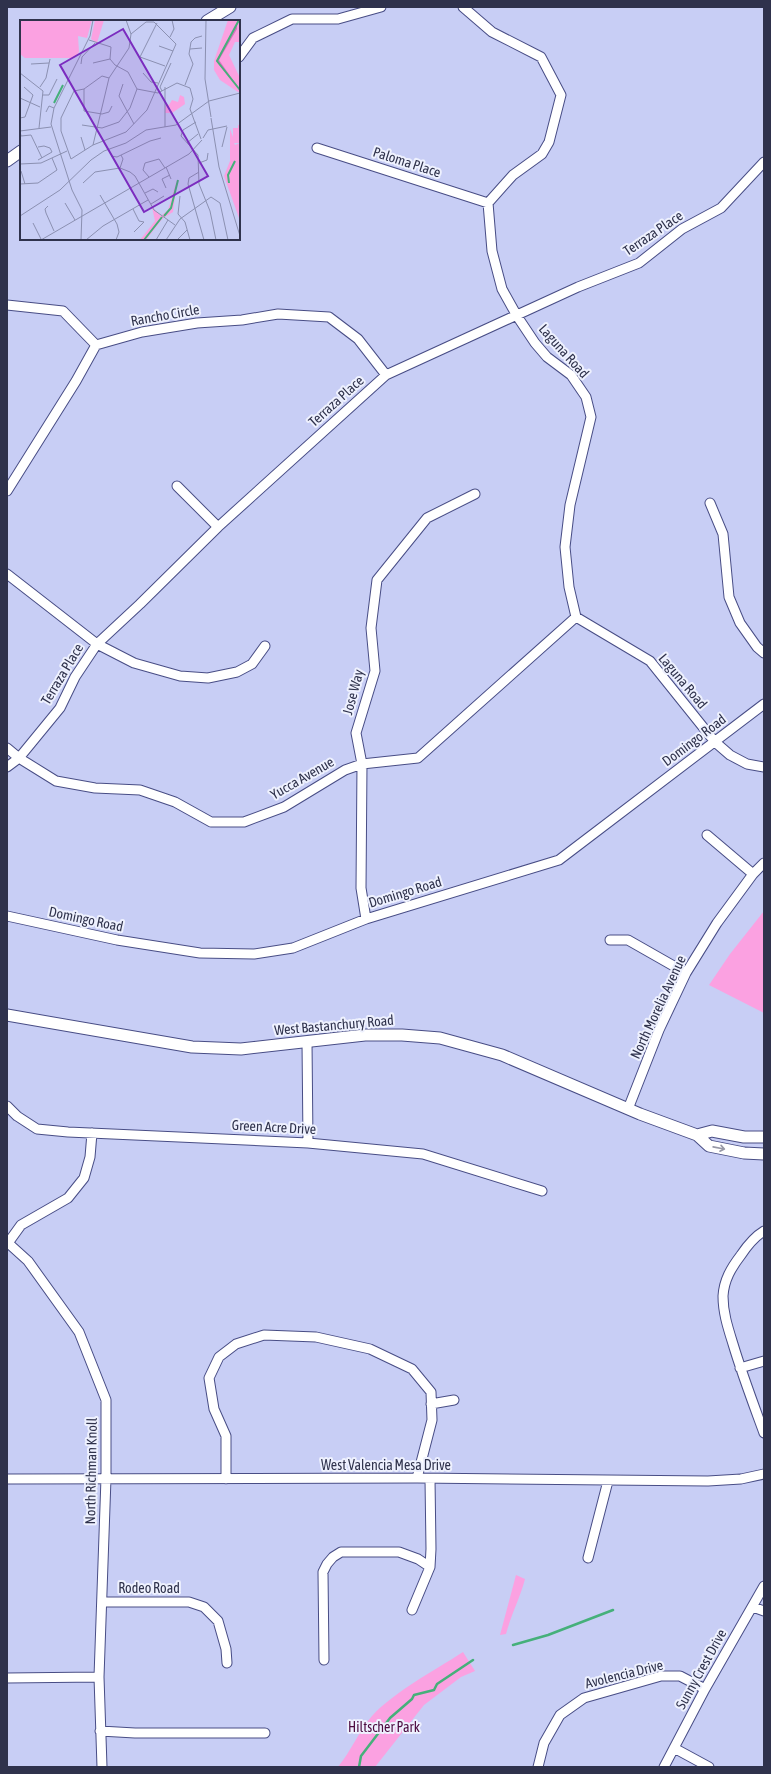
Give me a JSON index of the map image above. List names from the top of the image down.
{
  "streets": {
    "main road": ["West Bastanchury Road"],
    "street": [
      "Paloma Place",
      "Terraza Place",
      "Rancho Circle",
      "Laguna Road",
      "Jose Way",
      "Domingo Road",
      "Yucca Avenue",
      "North Morelia Avenue",
      "Green Acre Drive",
      "West Valencia Mesa Drive",
      "North Richman Knoll",
      "Rodeo Road",
      "Sunny Crest Drive",
      "Avolencia Drive"
    ]
  },
  "crossings": [
    ["Paloma Place", "Laguna Road"],
    ["Terraza Place", "Rancho Circle"],
    ["Terraza Place", "Laguna Road"],
    ["Terraza Place", "Yucca Avenue"],
    ["Laguna Road", "Domingo Road"],
    ["Laguna Road", "Yucca Avenue"],
    ["Jose Way", "Domingo Road"],
    ["Jose Way", "Yucca Avenue"],
    ["North Morelia Avenue", "West Bastanchury Road"],
    ["West Valencia Mesa Drive", "North Richman Knoll"],
    ["North Richman Knoll", "Rodeo Road"],
    ["Sunny Crest Drive", "Avolencia Drive"]
  ],
  "parks": ["Hiltscher Park"]
}
